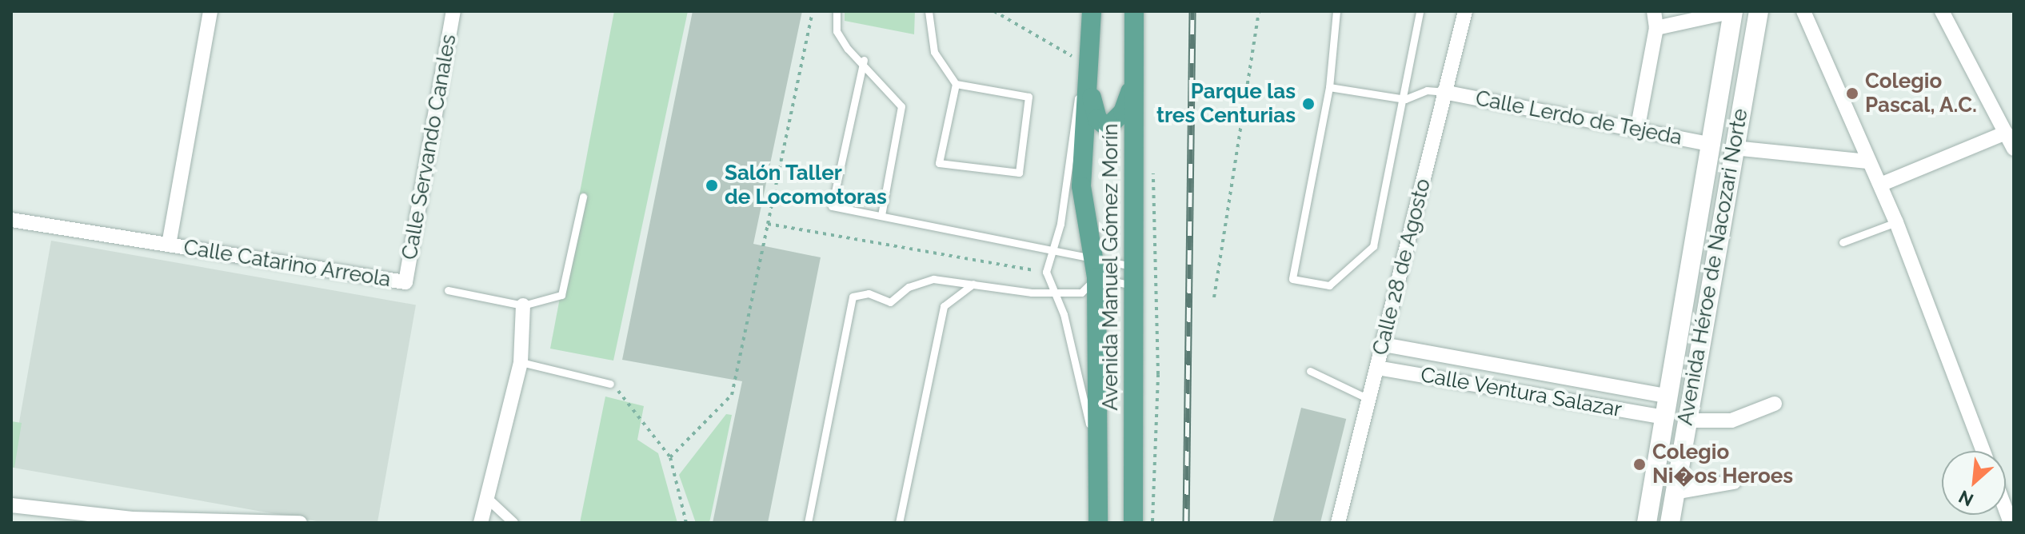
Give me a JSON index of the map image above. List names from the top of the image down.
{
  "streets": {
    "main road": ["Avenida Manuel Gómez Morín", "Avenida Héroe de Nacozari Norte"],
    "street": [
      "Calle Lerdo de Tejeda",
      "Calle Servando Canales",
      "Calle Catarino Arreola",
      "Calle 28 de Agosto",
      "Calle Ventura Salazar"
    ]
  },
  "crossings": [
    ["Calle Lerdo de Tejeda", "Calle 28 de Agosto"],
    ["Calle Lerdo de Tejeda", "Avenida Héroe de Nacozari Norte"],
    ["Calle Servando Canales", "Calle Catarino Arreola"],
    ["Calle 28 de Agosto", "Calle Ventura Salazar"],
    ["Avenida Héroe de Nacozari Norte", "Calle Ventura Salazar"]
  ],
  "places": [
    "Colegio Pascal, A.C.",
    "Parque las tres Centurias",
    "Salón Taller de Locomotoras",
    "Colegio Ni�os Heroes"
  ],
  "north": "bottom left"
}
